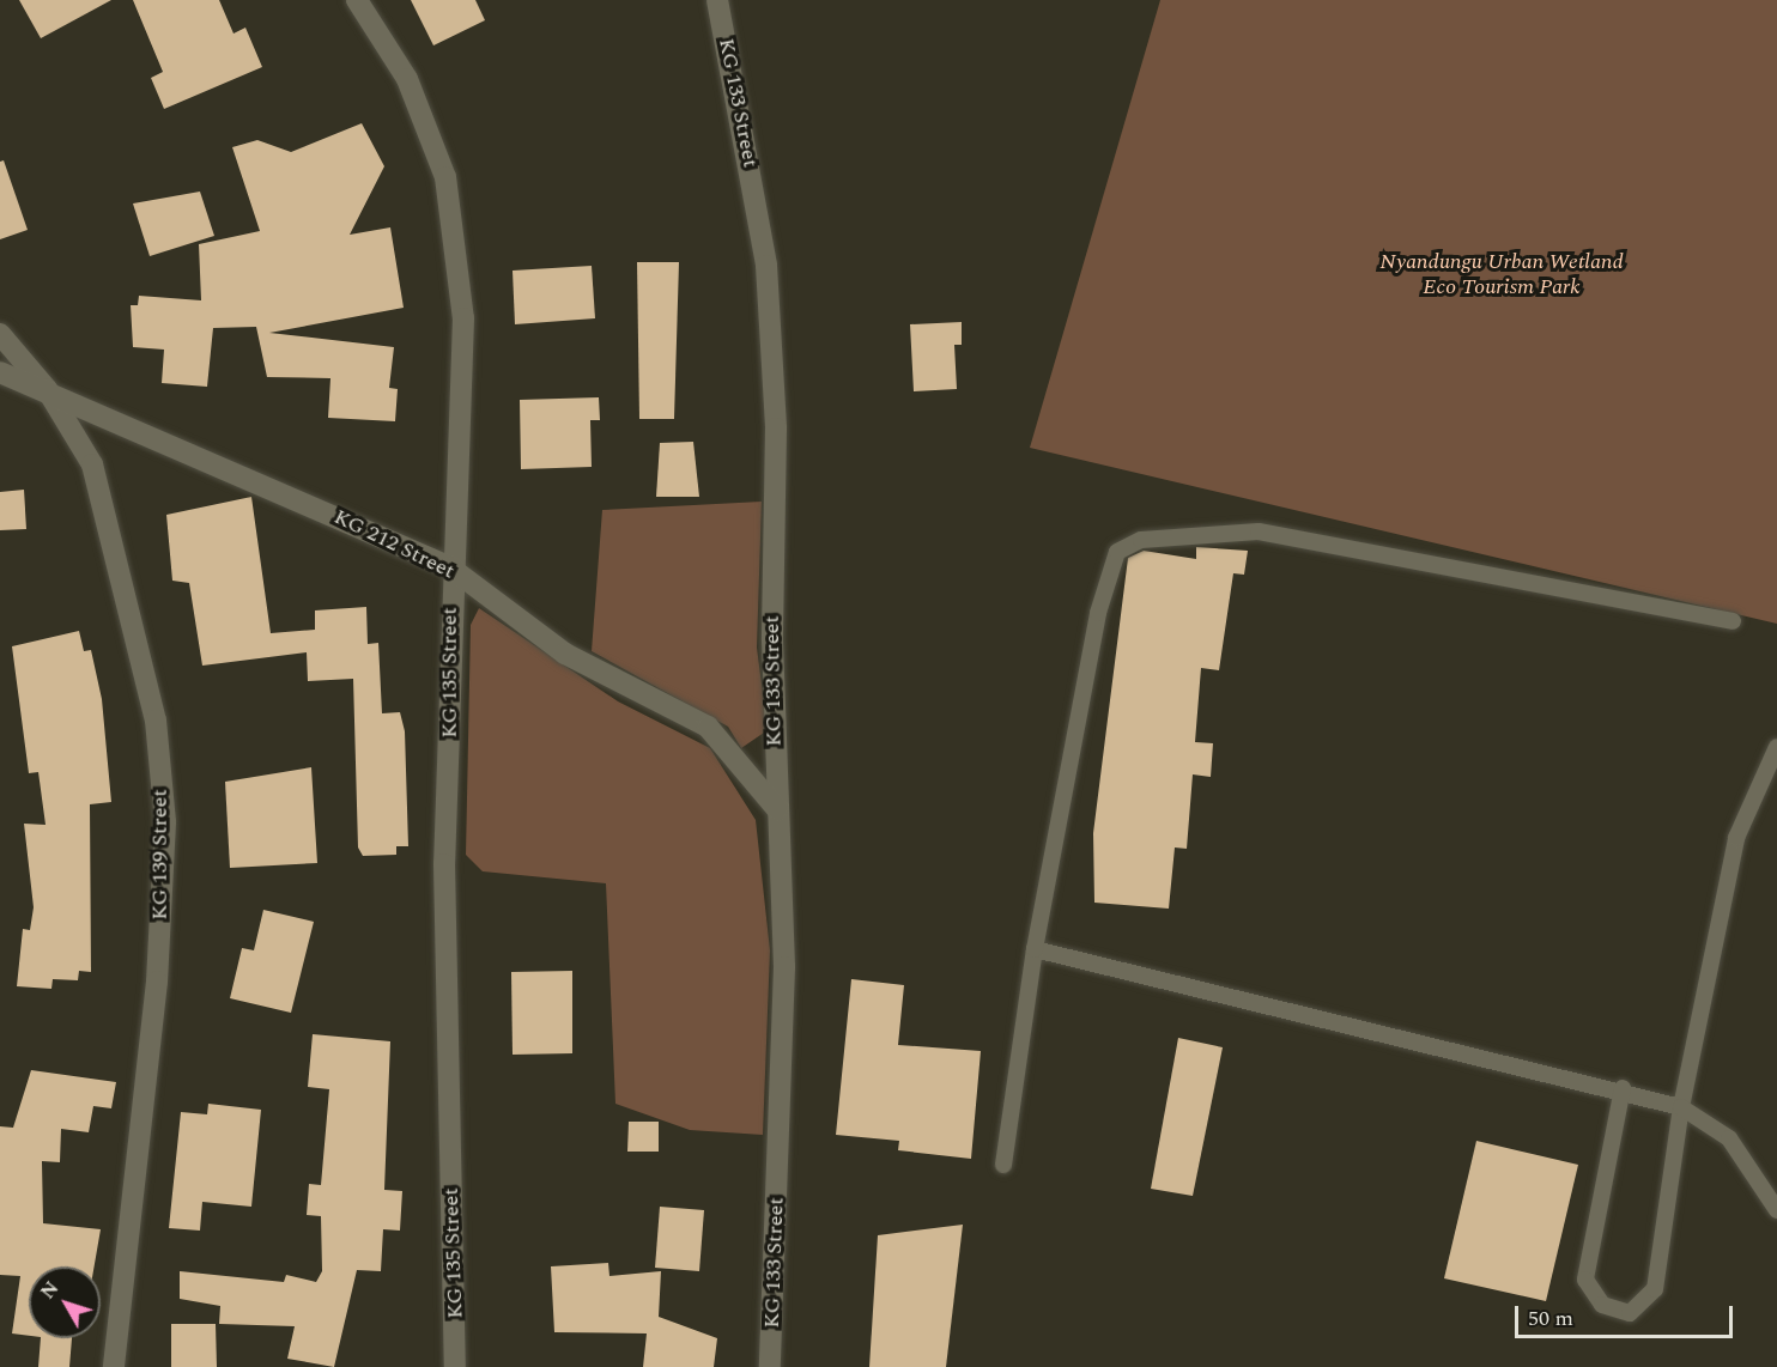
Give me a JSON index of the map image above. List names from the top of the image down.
{
  "streets": {
    "street": [
      "KG 133 Street",
      "KG 212 Street",
      "KG 135 Street",
      "KG 139 Street"
    ]
  },
  "crossings": [
    ["KG 133 Street", "KG 212 Street"],
    ["KG 212 Street", "KG 135 Street"],
    ["KG 212 Street", "KG 139 Street"]
  ],
  "parks": ["Nyandungu Urban Wetland Eco Tourism Park"],
  "scale_bar": "50 m",
  "north": "top left"
}
